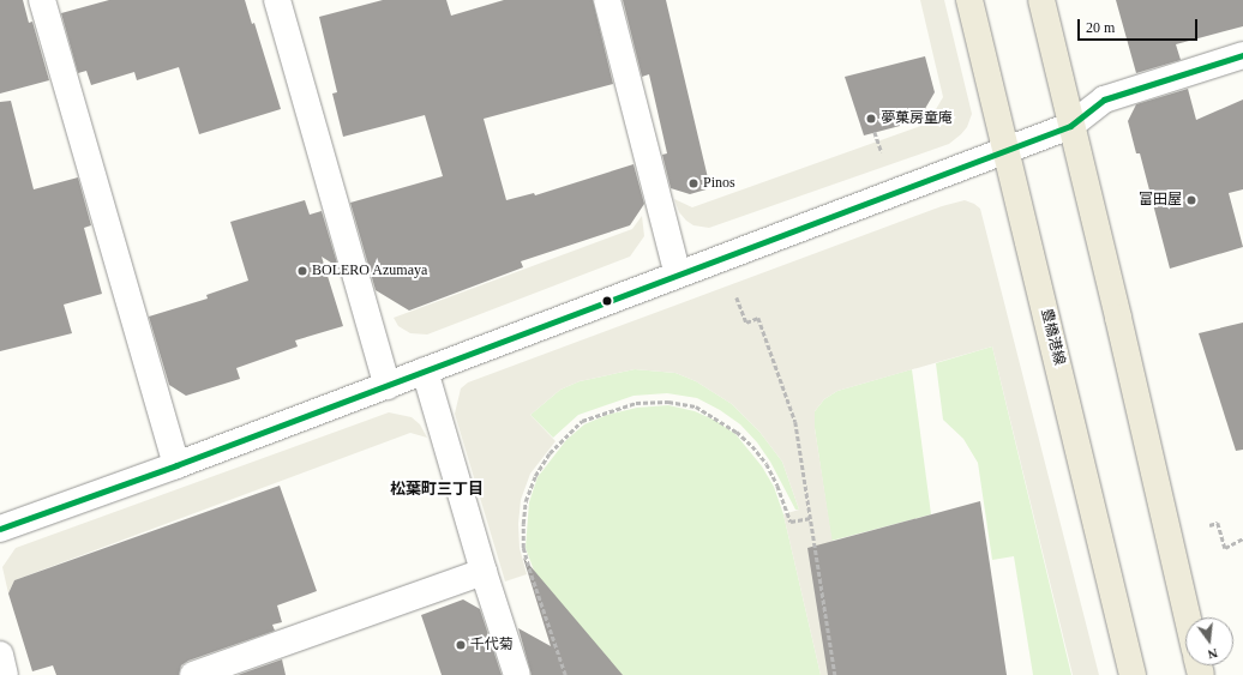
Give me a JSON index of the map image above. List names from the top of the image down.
{
  "streets": {
    "main road": ["豊橋港線"]
  },
  "districts": ["松葉町三丁目"],
  "places": [
    "夢菓房童庵",
    "Pinos",
    "富田屋",
    "BOLERO Azumaya",
    "千代菊"
  ],
  "scale_bar": "20 m",
  "north": "bottom"
}
